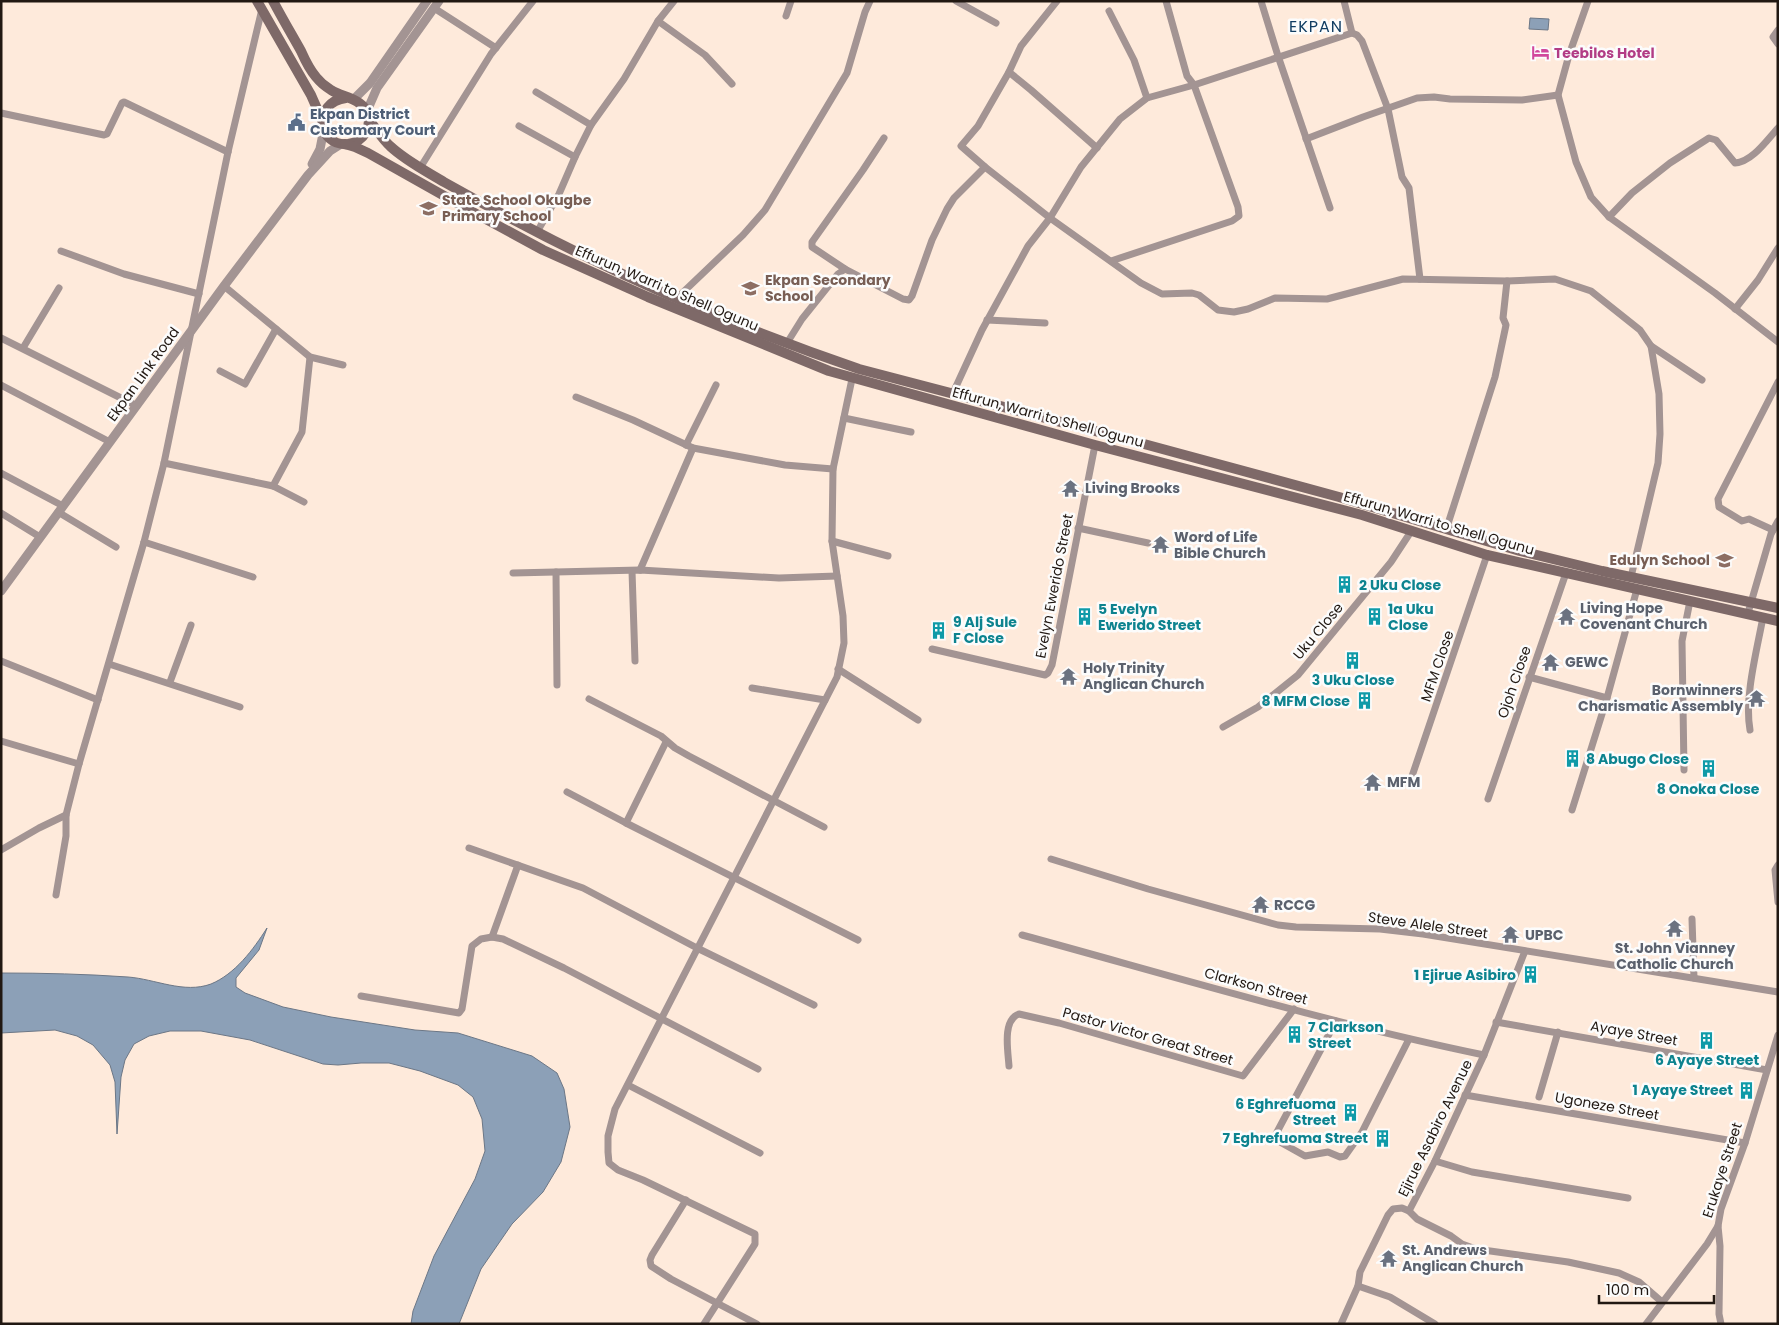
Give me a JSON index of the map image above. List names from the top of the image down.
{
  "streets": {
    "main road": ["Effurun, Warri to Shell Ogunu"],
    "street": [
      "Ekpan Link Road",
      "Evelyn Ewerido Street",
      "Uku Close",
      "MFM Close",
      "Ojoh Close",
      "Steve Alele Street",
      "Clarkson Street",
      "Ayaye Street",
      "Pastor Victor Great Street",
      "Ugoneze Street",
      "Ejirue Asabiro Avenue",
      "Erukaye Street"
    ]
  },
  "crossings": [
    ["Effurun, Warri to Shell Ogunu", "Evelyn Ewerido Street"],
    ["Effurun, Warri to Shell Ogunu", "Uku Close"],
    ["Effurun, Warri to Shell Ogunu", "MFM Close"],
    ["Effurun, Warri to Shell Ogunu", "Ojoh Close"],
    ["Steve Alele Street", "Ejirue Asabiro Avenue"],
    ["Clarkson Street", "Pastor Victor Great Street"],
    ["Clarkson Street", "Ejirue Asabiro Avenue"],
    ["Ayaye Street", "Ejirue Asabiro Avenue"],
    ["Ayaye Street", "Erukaye Street"],
    ["Ugoneze Street", "Ejirue Asabiro Avenue"],
    ["Ugoneze Street", "Erukaye Street"]
  ],
  "districts": ["EKPAN"],
  "places": {
    "hotel": ["Teebilos Hotel"],
    "public building": ["Ekpan District Customary Court"],
    "school or university": ["State School Okugbe Primary School", "Ekpan Secondary School", "Edulyn School"],
    "temple": [
      "Living Brooks",
      "Word of Life Bible Church",
      "Living Hope Covenant Church",
      "GEWC",
      "Holy Trinity Anglican Church",
      "Bornwinners Charismatic Assembly",
      "MFM",
      "RCCG",
      "St. John Vianney Catholic Church",
      "UPBC",
      "St. Andrews Anglican Church"
    ],
    "building": [
      "2 Uku Close",
      "5 Evelyn Ewerido Street",
      "1a Uku Close",
      "9 Alj Sule F Close",
      "3 Uku Close",
      "8 MFM Close",
      "8 Abugo Close",
      "8 Onoka Close",
      "1 Ejirue Asibiro",
      "7 Clarkson Street",
      "6 Ayaye Street",
      "1 Ayaye Street",
      "6 Eghrefuoma Street",
      "7 Eghrefuoma Street"
    ]
  },
  "scale_bar": "100 m"
}
